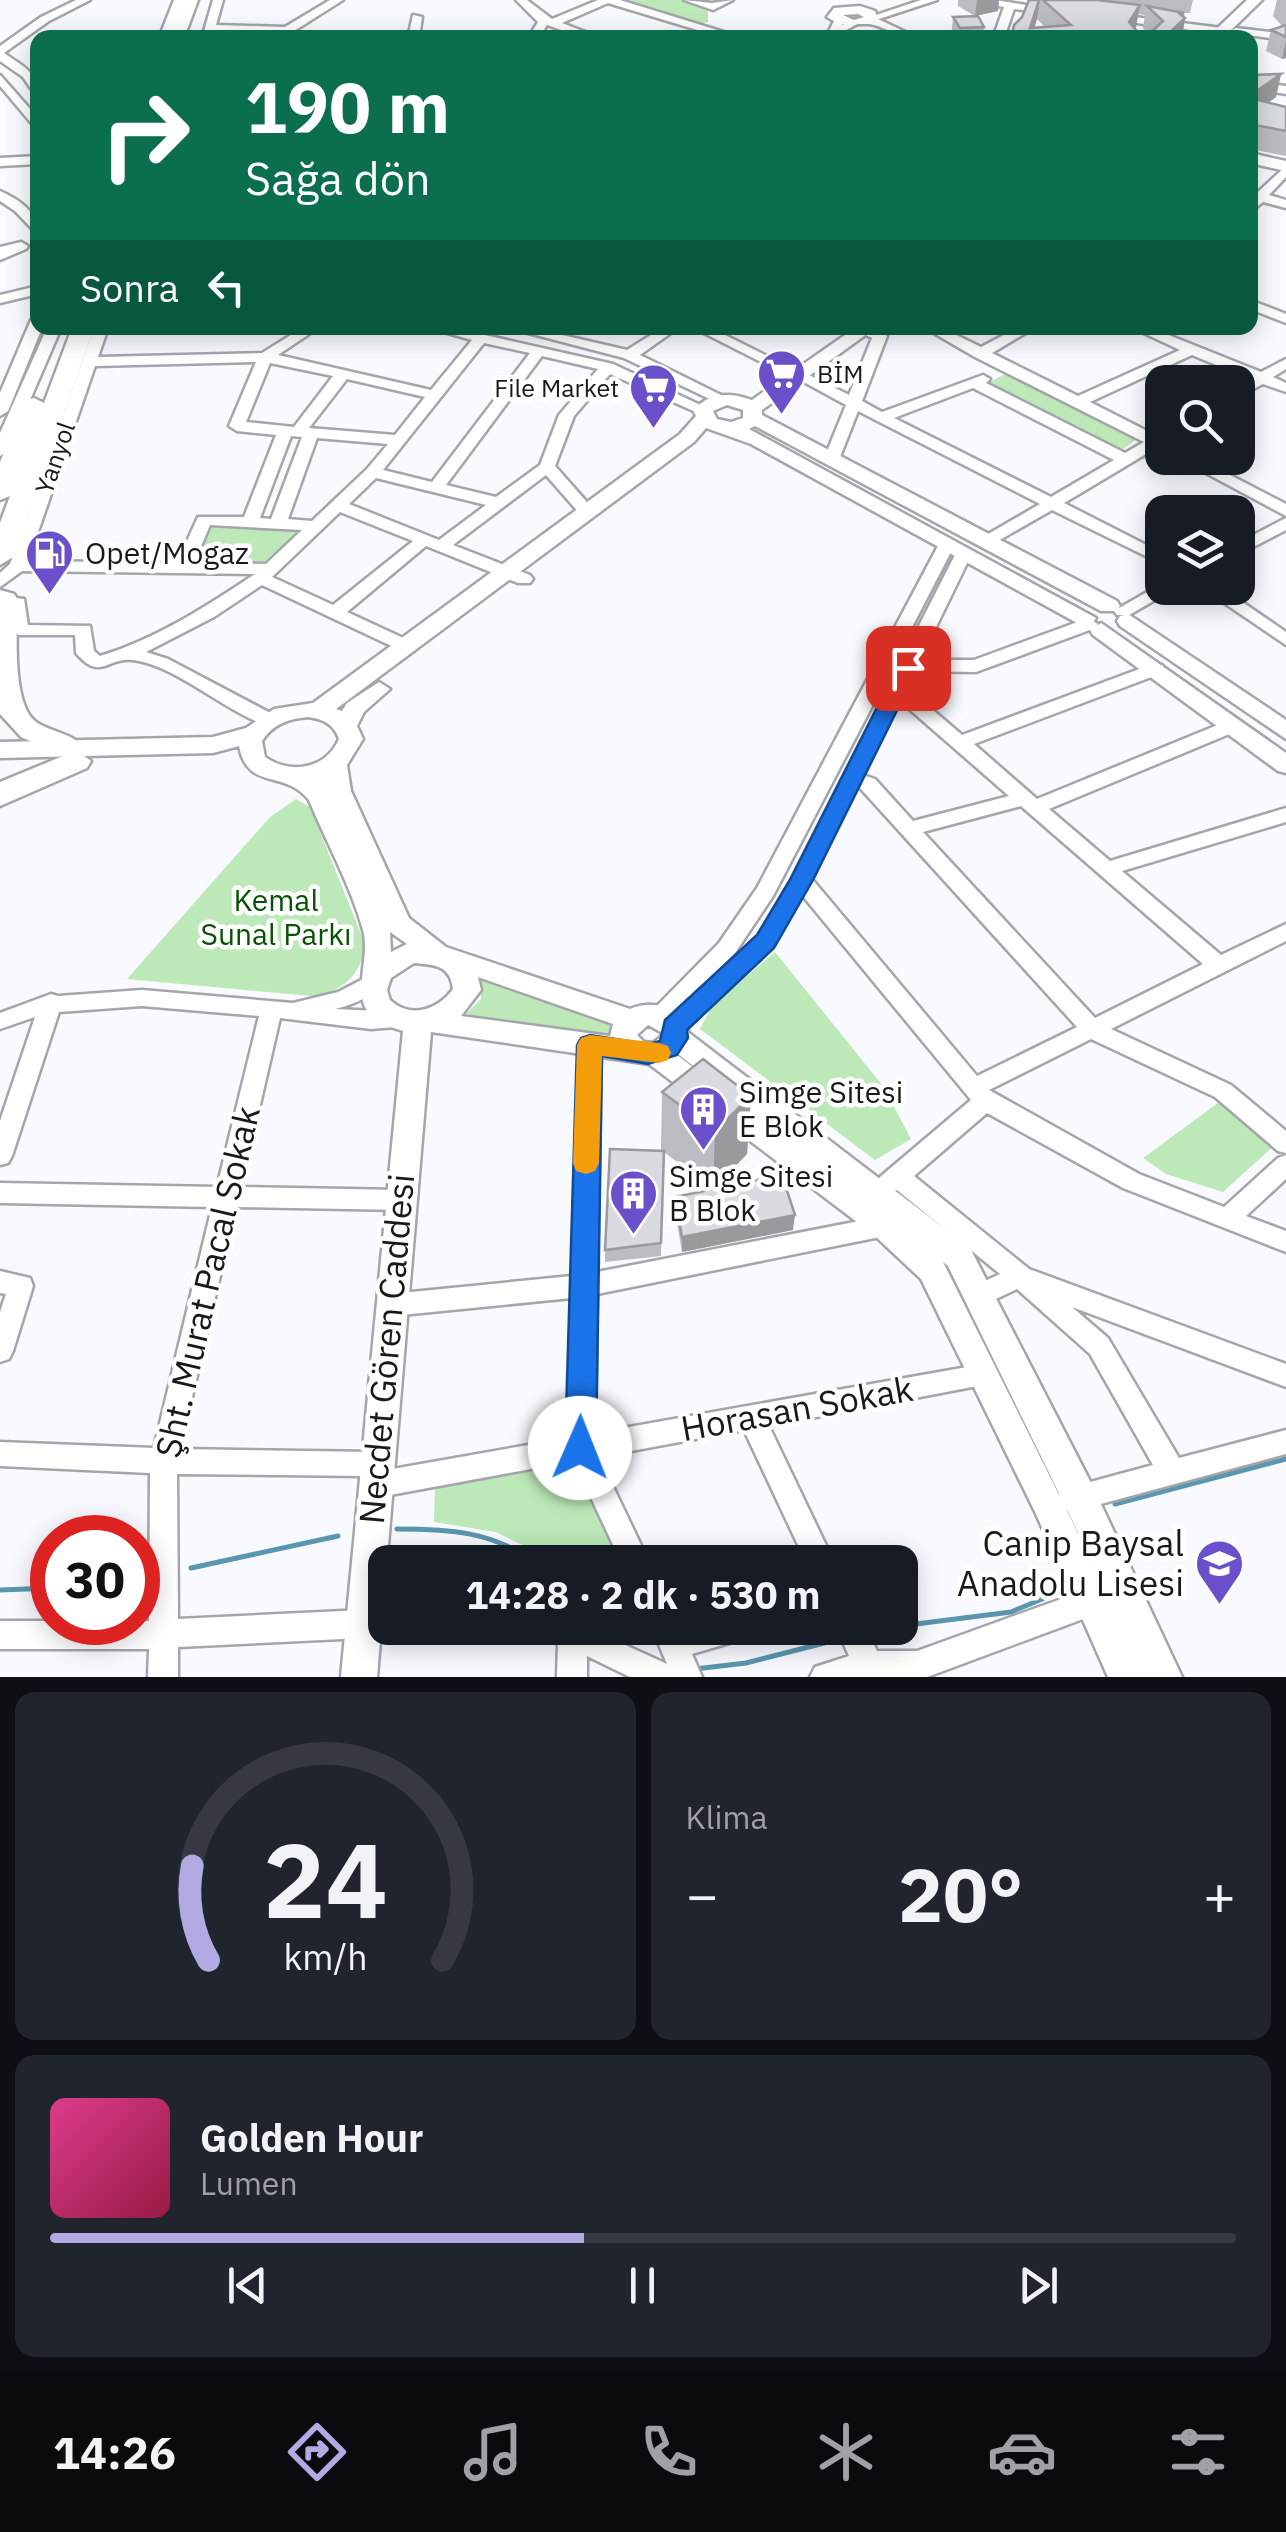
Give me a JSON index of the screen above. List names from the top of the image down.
{
  "streets": {
    "main road": ["Necdet Gören Caddesi"],
    "street": ["Yanyol", "Şht. Murat Pacal Sokak", "Horasan Sokak"]
  },
  "crossings": [
    ["Şht. Murat Pacal Sokak", "Horasan Sokak"],
    ["Necdet Gören Caddesi", "Horasan Sokak"]
  ],
  "parks": ["Kemal Sunal Parkı"],
  "places": {
    "supermarket": ["BİM", "File Market"],
    "fuel station": ["Opet/Mogaz"],
    "building": ["Simge Sitesi E Blok", "Simge Sitesi B Blok"],
    "school or university": ["Canip Baysal Anadolu Lisesi"]
  },
  "page": {
    "turn": ["190 m", "Sağa dön"],
    "then": "Sonra",
    "limit": "30",
    "trip": "14:28 · 2 dk · 530 m",
    "tile": "Klima",
    "heat": ["−", "20°", "+"],
    "song": ["Golden Hour", "Lumen"],
    "tabs": "14:26",
    "gauge": ["24", "km/h"]
  }
}
